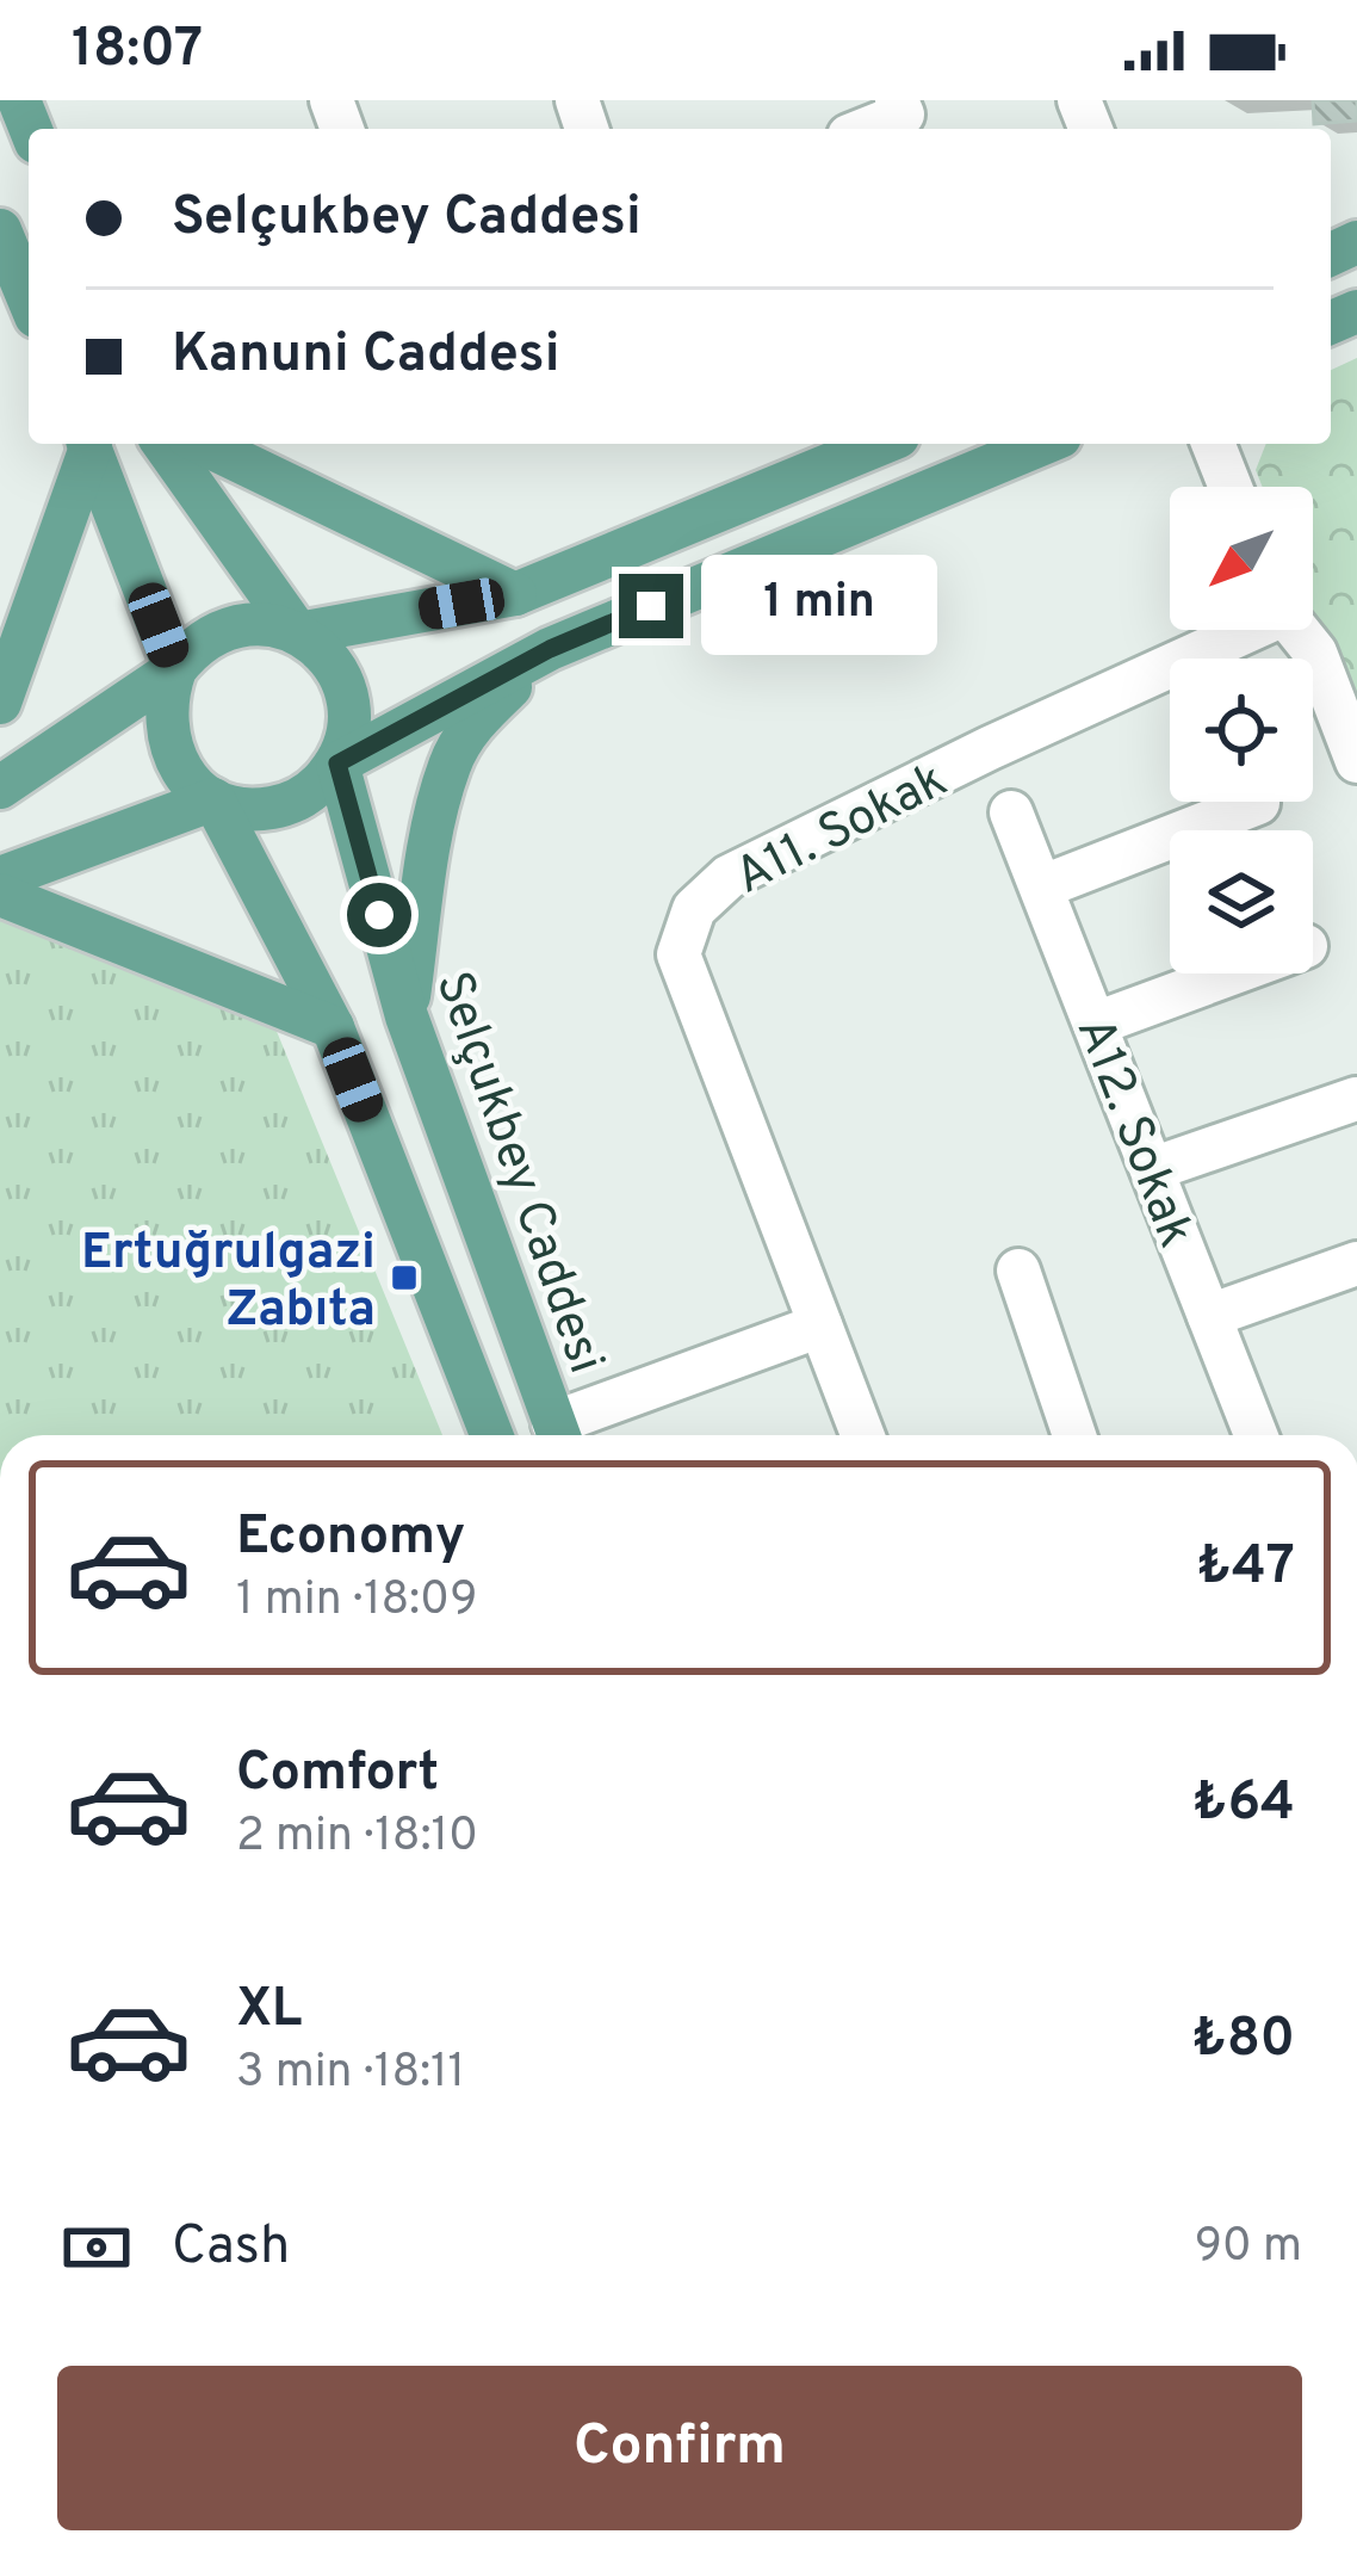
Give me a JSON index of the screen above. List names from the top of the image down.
{
  "streets": {
    "main road": ["Selçukbey Caddesi"],
    "street": ["A11. Sokak", "A12. Sokak"]
  },
  "places": {
    "transit": ["Ertuğrulgazi Zabıta"]
  },
  "north": "bottom left",
  "page": {
    "status": "18:07",
    "banner": ["Selçukbey Caddesi", "Kanuni Caddesi"],
    "bubble": "1 min",
    "list": [
      {
        "name": "Economy",
        "note": "1 min · 18:09",
        "value": "₺47"
      },
      {
        "name": "Comfort",
        "note": "2 min · 18:10",
        "value": "₺64"
      },
      {
        "name": "XL",
        "note": "3 min · 18:11",
        "value": "₺80"
      }
    ],
    "pay": ["Cash", "90 m"],
    "buttons": "Confirm"
  }
}
